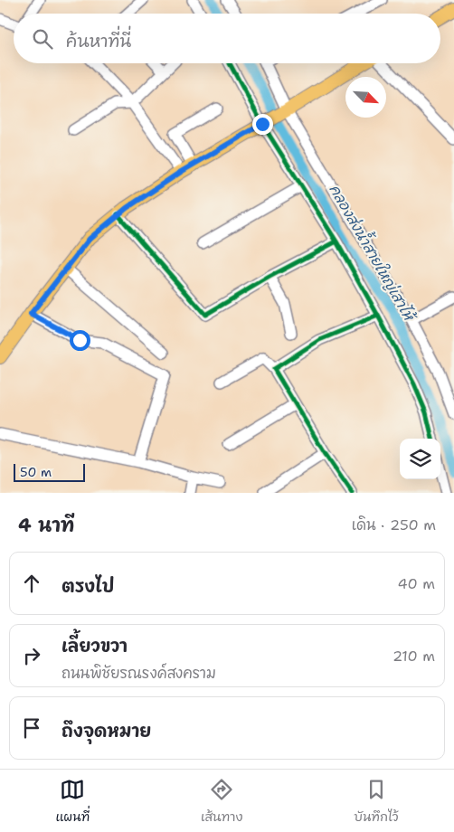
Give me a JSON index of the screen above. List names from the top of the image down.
{
  "water": ["คลองส่งน้ำสายใหญ่เสาไห้"],
  "scale_bar": "50 m",
  "north": "bottom right",
  "page": {
    "search": "ค้นหาที่นี่",
    "scale": "50 m",
    "heading": ["4 นาที", "เดิน · 250 m"],
    "list": [
      ["ตรงไป", "40 m"],
      ["เลี้ยวขวา", "ถนนพิชัยรณรงค์สงคราม", "210 m"],
      "ถึงจุดหมาย"
    ],
    "nav": ["แผนที่", "เส้นทาง", "บันทึกไว้"]
  }
}
